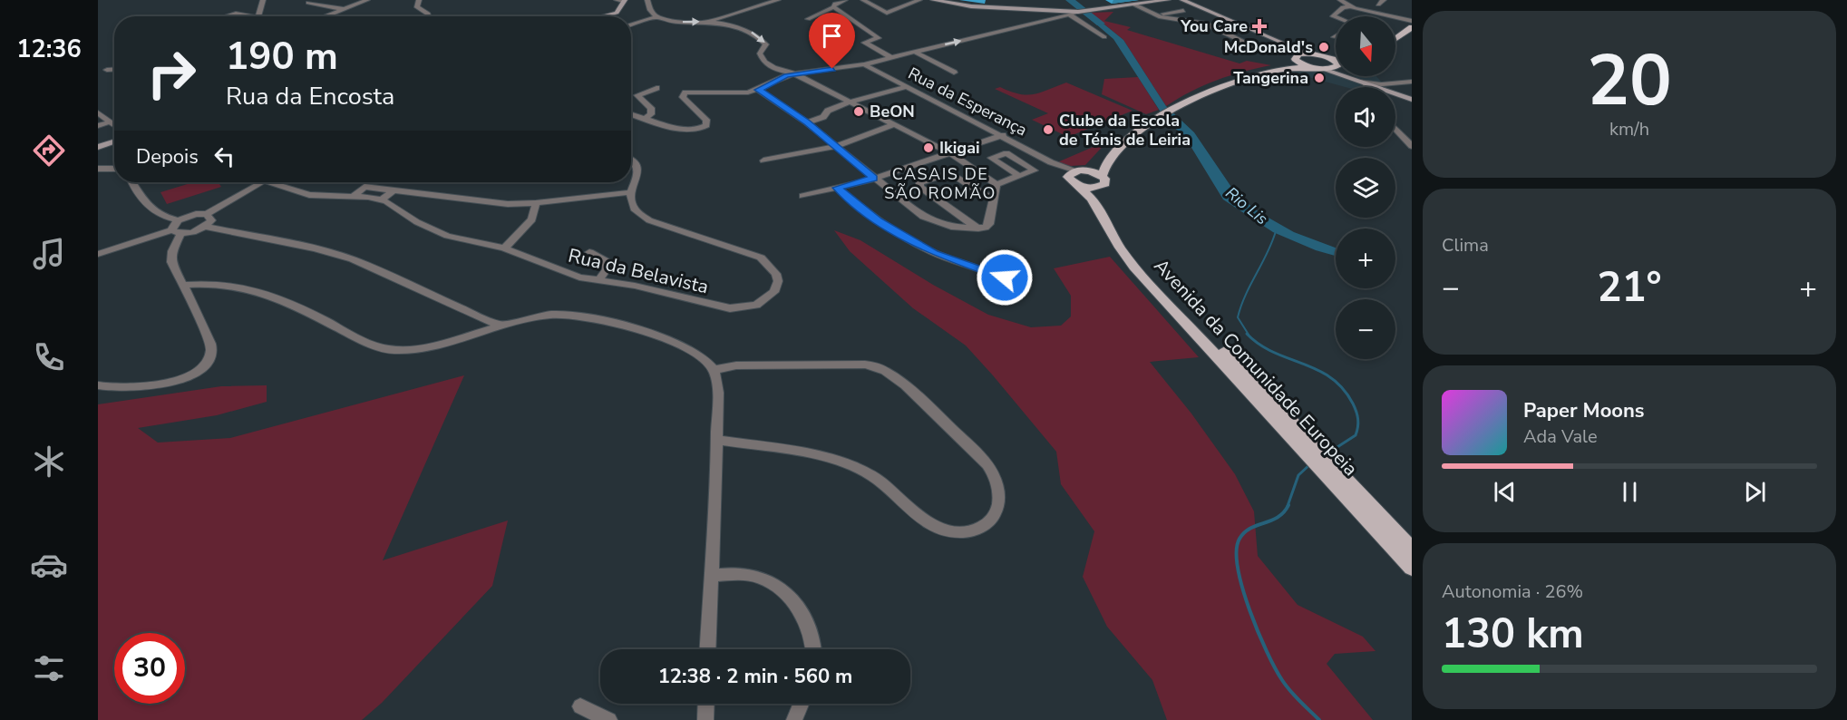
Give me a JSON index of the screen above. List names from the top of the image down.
{
  "streets": {
    "main road": ["Avenida da Comunidade Europeia"],
    "street": ["Rua da Esperança", "Rua da Belavista"]
  },
  "crossings": [
    ["Rua da Esperança", "Avenida da Comunidade Europeia"]
  ],
  "districts": ["CASAIS DE SÃO ROMÃO"],
  "water": ["Rio Lis"],
  "places": {
    "health": ["You Care"],
    "other": [
      "McDonald's",
      "Tangerina",
      "BeON",
      "Clube da Escola de Ténis de Leiria",
      "Ikigai"
    ]
  },
  "north": "bottom",
  "page": {
    "tabs": "12:36",
    "tile": [
      ["20", "km/h"],
      "Clima",
      ["Autonomia · 26%", "130 km"]
    ],
    "map_buttons": ["+", "−"],
    "turn": ["190 m", "Rua da Encosta"],
    "then": "Depois",
    "heat": ["−", "21°", "+"],
    "song": ["Paper Moons", "Ada Vale"],
    "limit": "30",
    "trip": "12:38 · 2 min · 560 m"
  }
}
